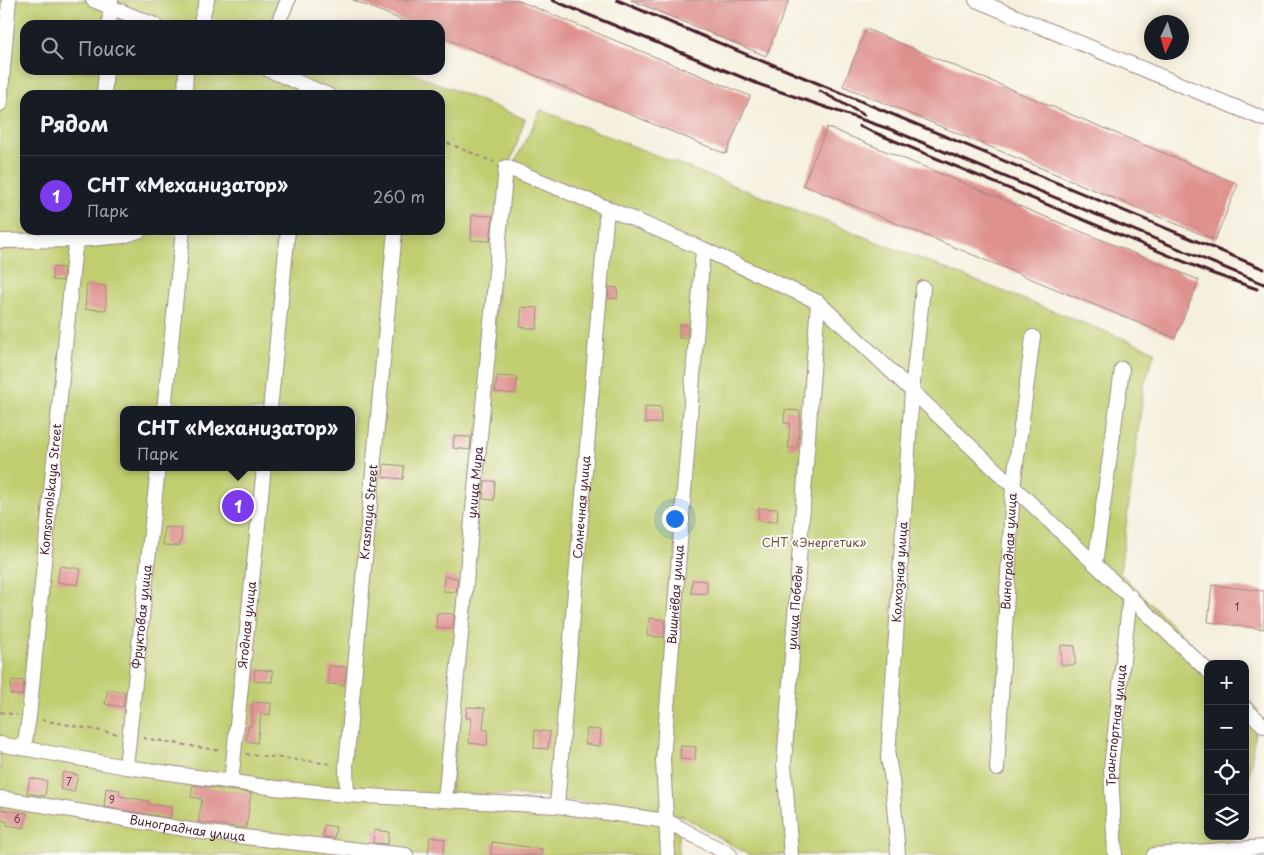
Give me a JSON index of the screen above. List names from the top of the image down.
{
  "streets": {
    "street": [
      "улица Мира",
      "Komsomolskaya Street",
      "Солнечная улица",
      "Krasnaya Street",
      "Виноградная улица",
      "Колхозная улица",
      "Вишнёвая улица",
      "улица Победы",
      "Фруктовая улица",
      "Ягодная улица",
      "Транспортная улица"
    ]
  },
  "parks": ["СНТ «Энергетик»"],
  "house_numbers": [
    "1",
    "7",
    "9",
    "6"
  ],
  "north": "bottom",
  "page": {
    "search": "Поиск",
    "heading": "Рядом",
    "list": [
      {
        "mark": "1",
        "name": "СНТ «Механизатор»",
        "note": "Парк",
        "value": "260 m"
      }
    ],
    "popup": ["СНТ «Механизатор»", "Парк"],
    "pins": "1",
    "map_buttons": ["+", "−"]
  }
}
